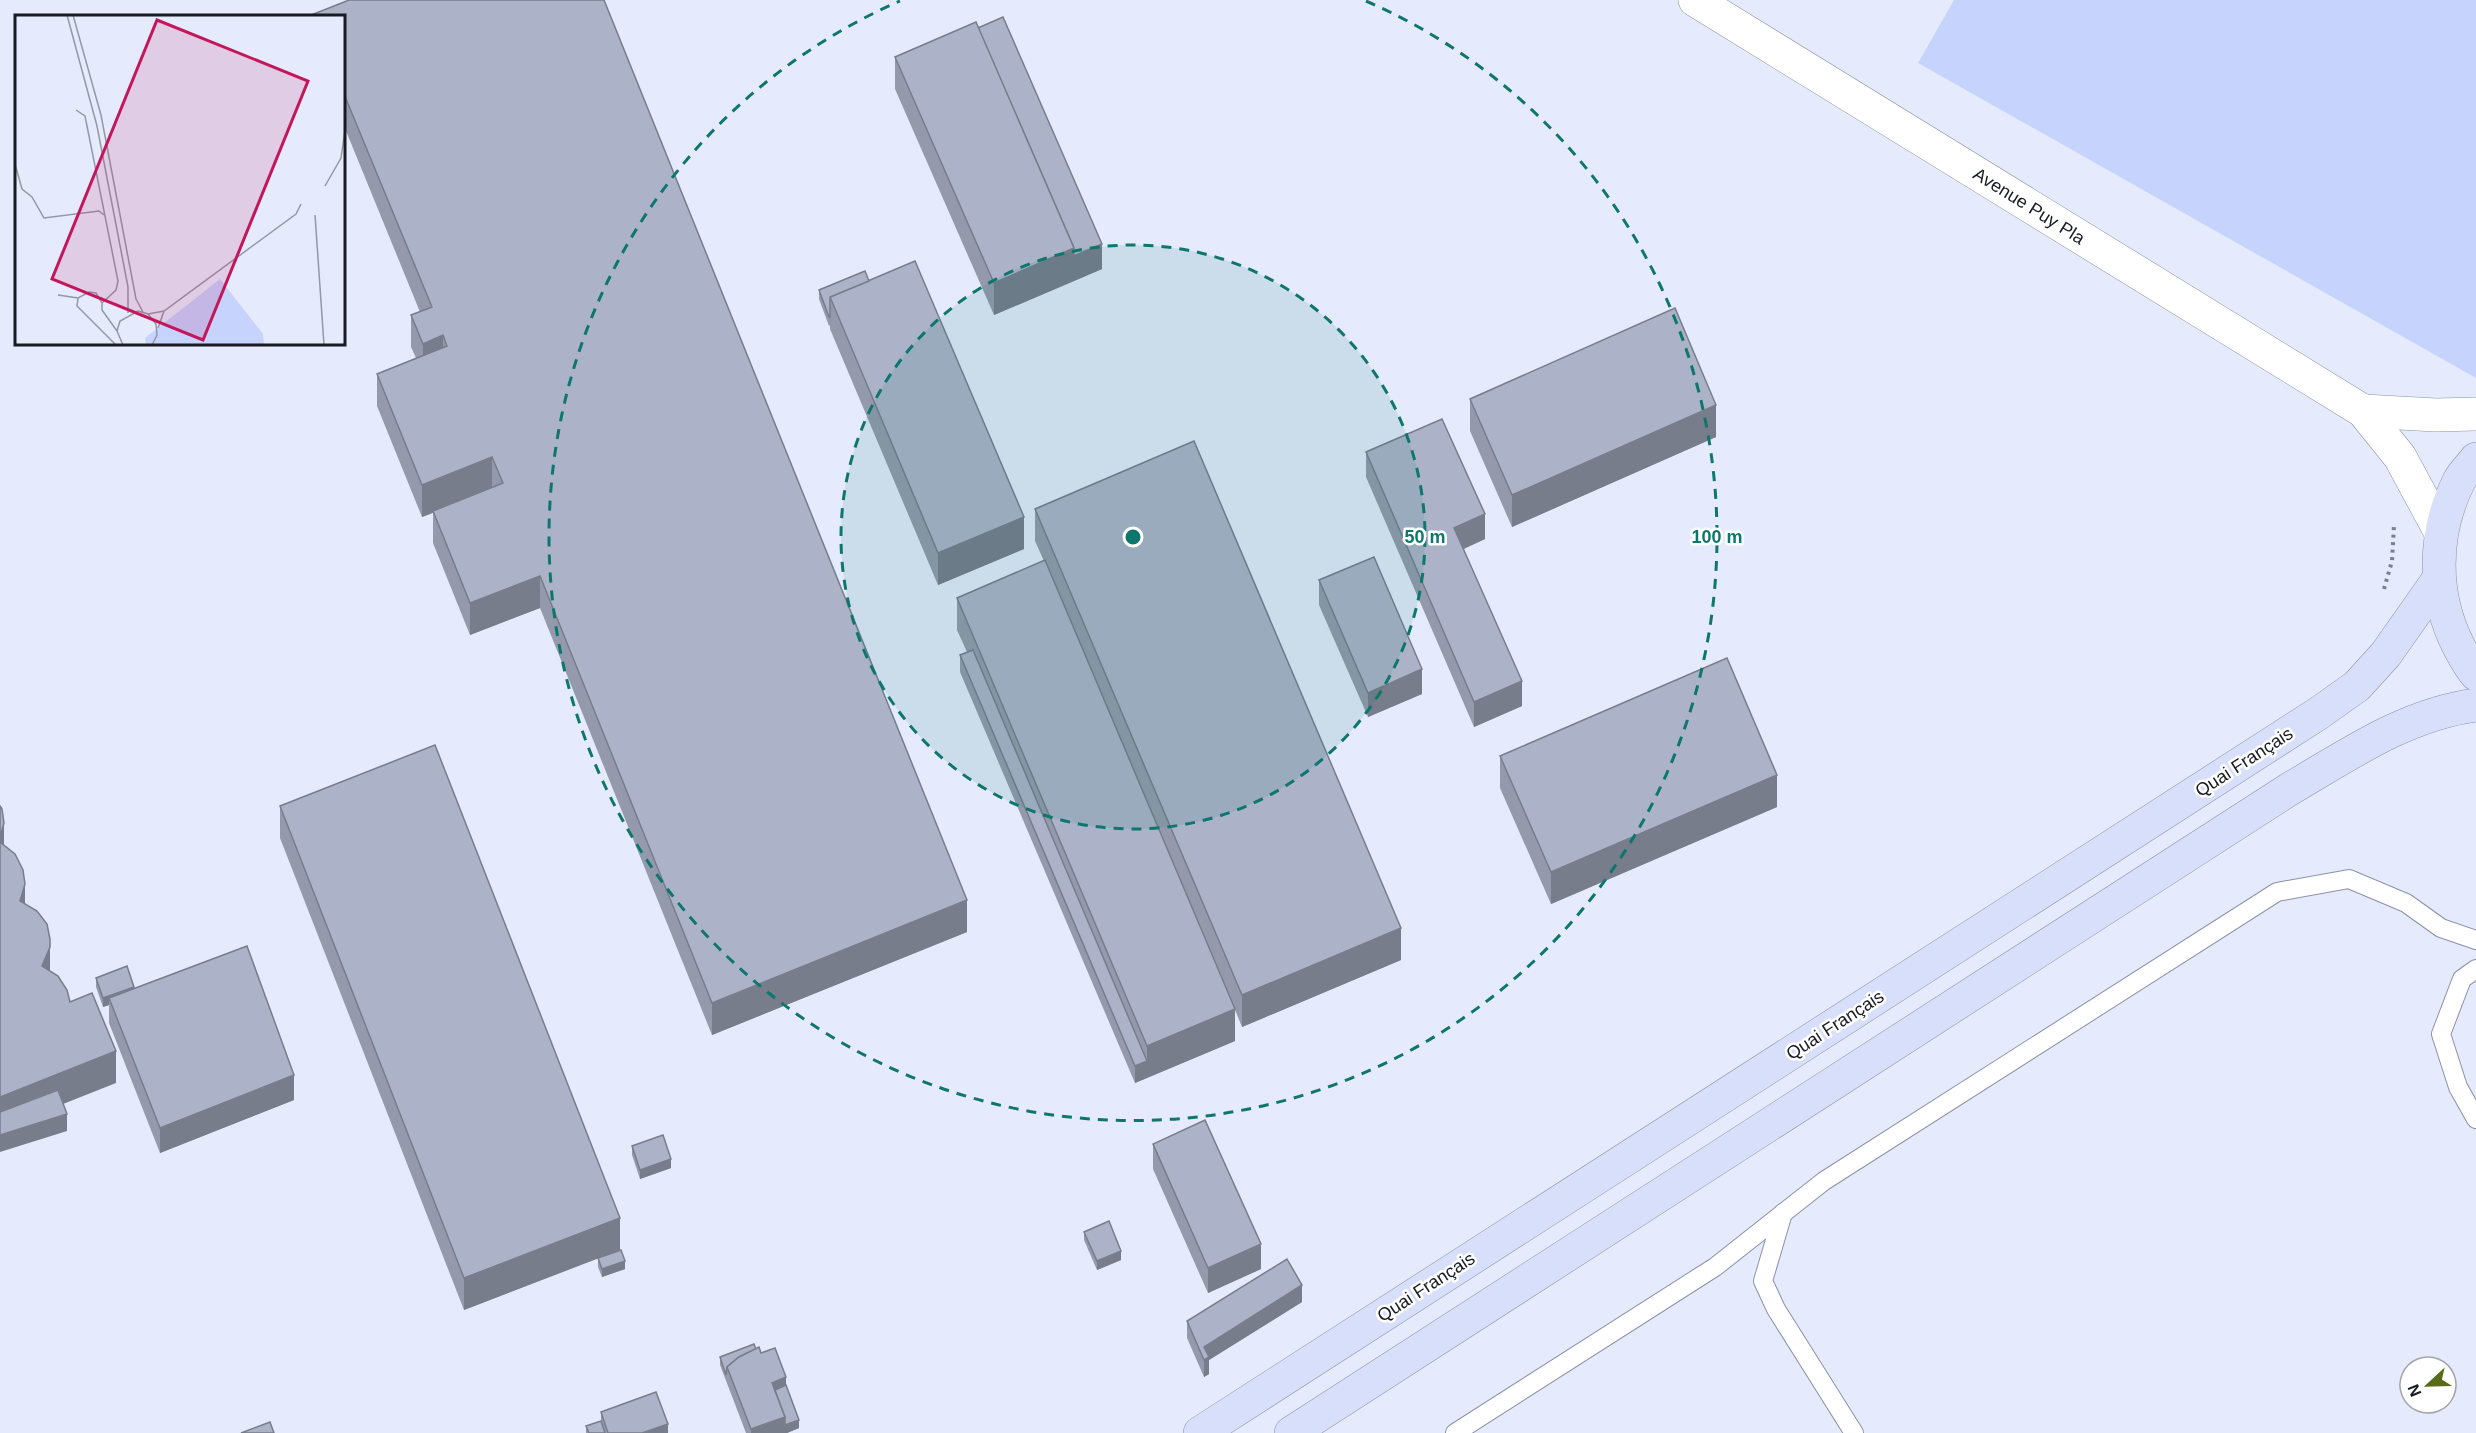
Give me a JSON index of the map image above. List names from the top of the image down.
{
  "streets": {
    "main road": ["Quai Français"],
    "street": ["Avenue Puy Pla"]
  },
  "north": "left",
  "rings": ["50 m", "100 m"]
}
